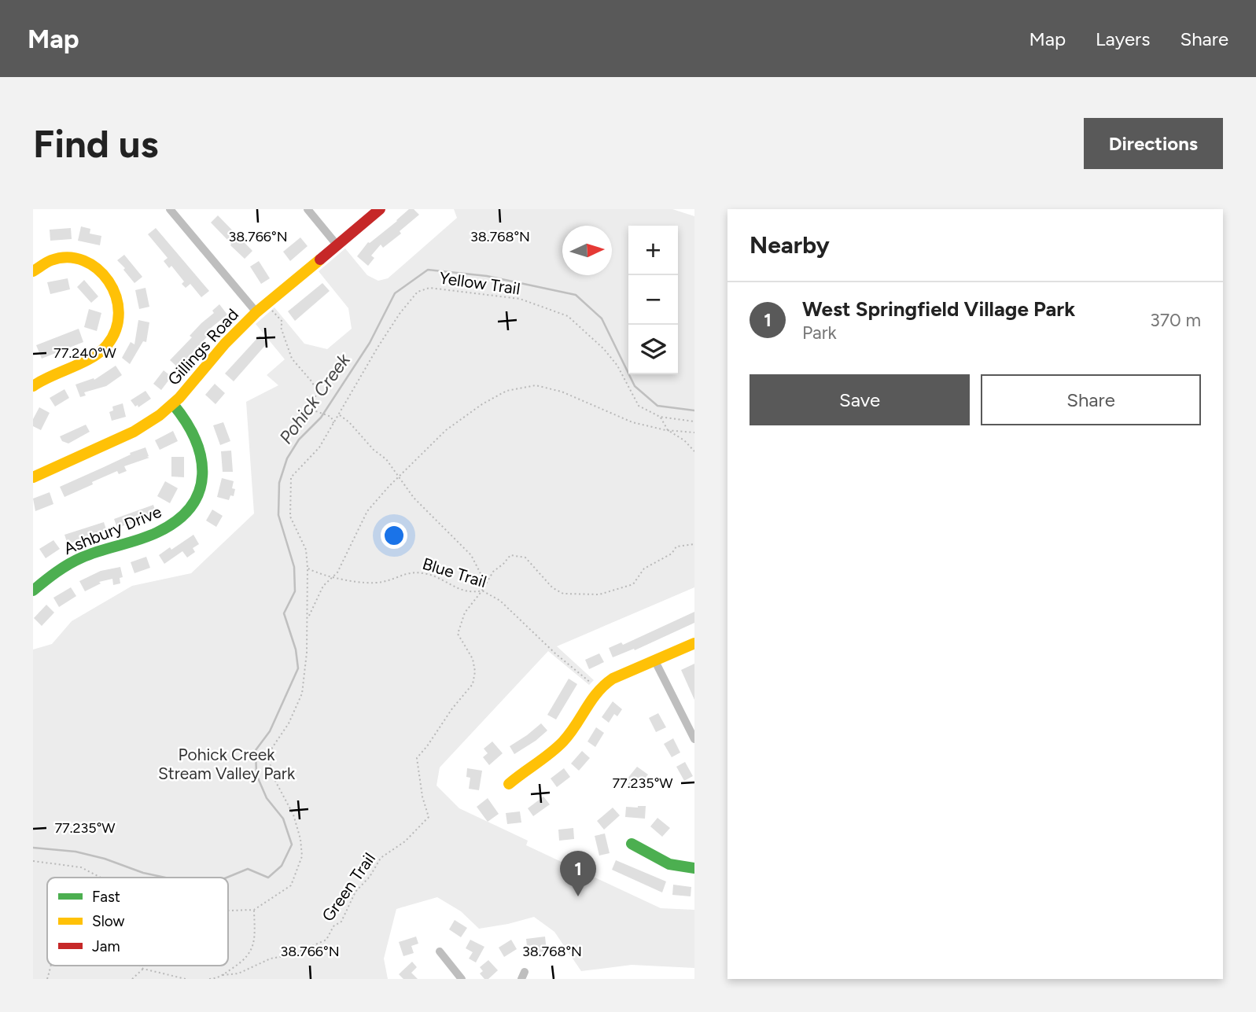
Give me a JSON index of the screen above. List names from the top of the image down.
{
  "streets": {
    "street": ["Gillings Road", "Ashbury Drive"],
    "path": ["Yellow Trail", "Blue Trail", "Green Trail"]
  },
  "crossings": [
    ["Yellow Trail", "Blue Trail"],
    ["Gillings Road", "Ashbury Drive"],
    ["Blue Trail", "Green Trail"]
  ],
  "water": ["Pohick Creek"],
  "parks": ["Pohick Creek Stream Valley Park"],
  "legend": ["Fast", "Slow", "Jam"],
  "north": "right",
  "page": {
    "header": "Map",
    "nav": ["Map", "Layers", "Share"],
    "buttons": [
      "Directions",
      ["Save", "Share"]
    ],
    "title": "Find us",
    "heading": "Nearby",
    "map_buttons": ["+", "−"],
    "list": [
      {
        "mark": "1",
        "name": "West Springfield Village Park",
        "note": "Park",
        "value": "370 m"
      }
    ],
    "pins": "1"
  },
  "coordinates": [
    "38.766°N",
    "38.768°N",
    "77.240°W",
    "77.235°W"
  ]
}
